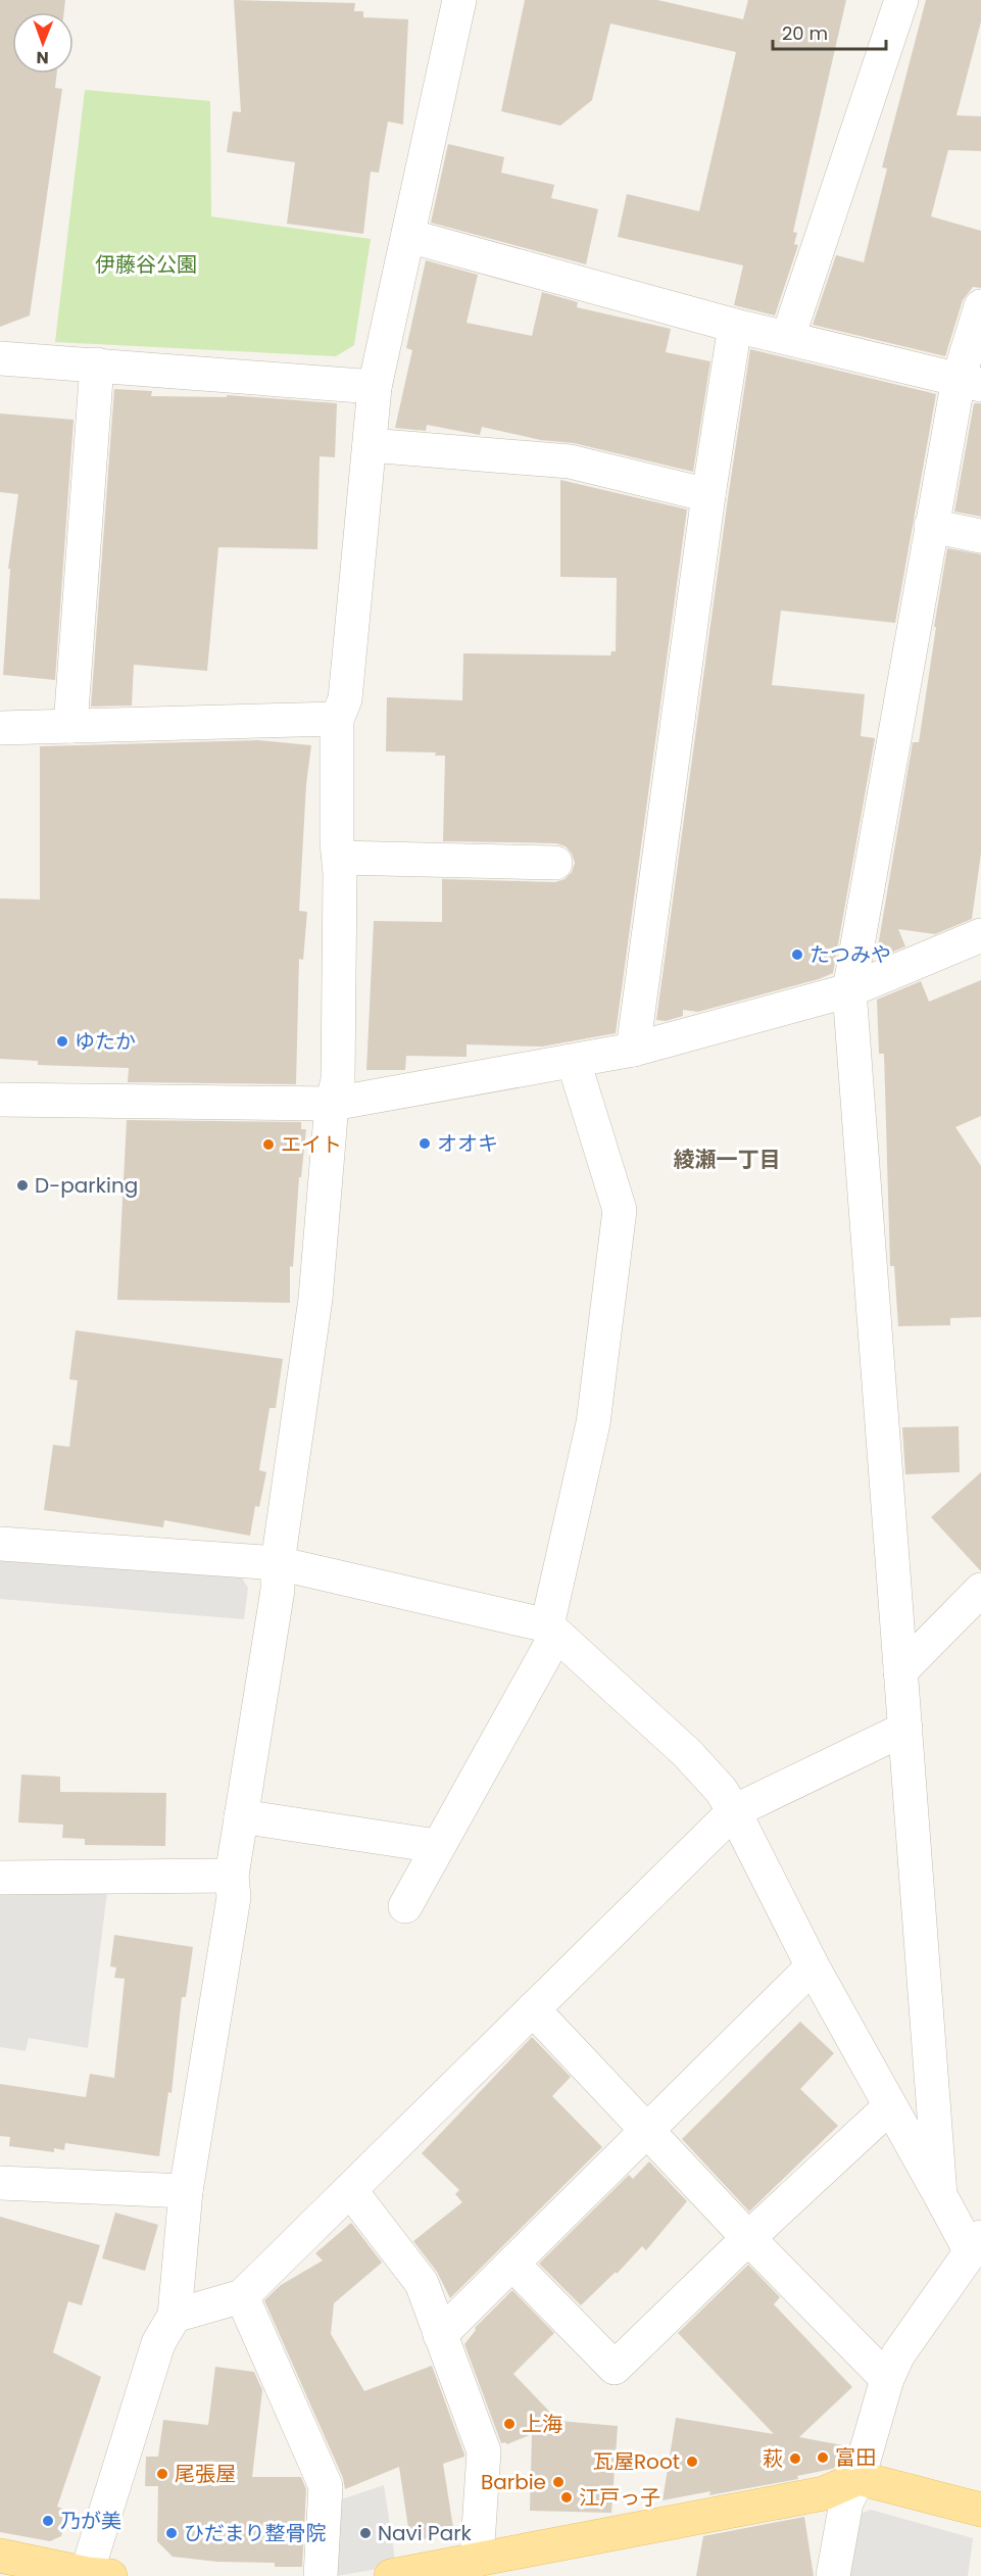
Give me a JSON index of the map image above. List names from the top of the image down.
{
  "districts": ["綾瀬一丁目"],
  "parks": ["伊藤谷公園"],
  "places": [
    "たつみや",
    "ゆたか",
    "オオキ",
    "エイト",
    "D-parking",
    "上海",
    "富田",
    "萩",
    "瓦屋Root",
    "尾張屋",
    "Barbie",
    "江戸っ子",
    "乃が美",
    "ひだまり整骨院",
    "Navi Park"
  ],
  "scale_bar": "20 m",
  "north": "bottom"
}
